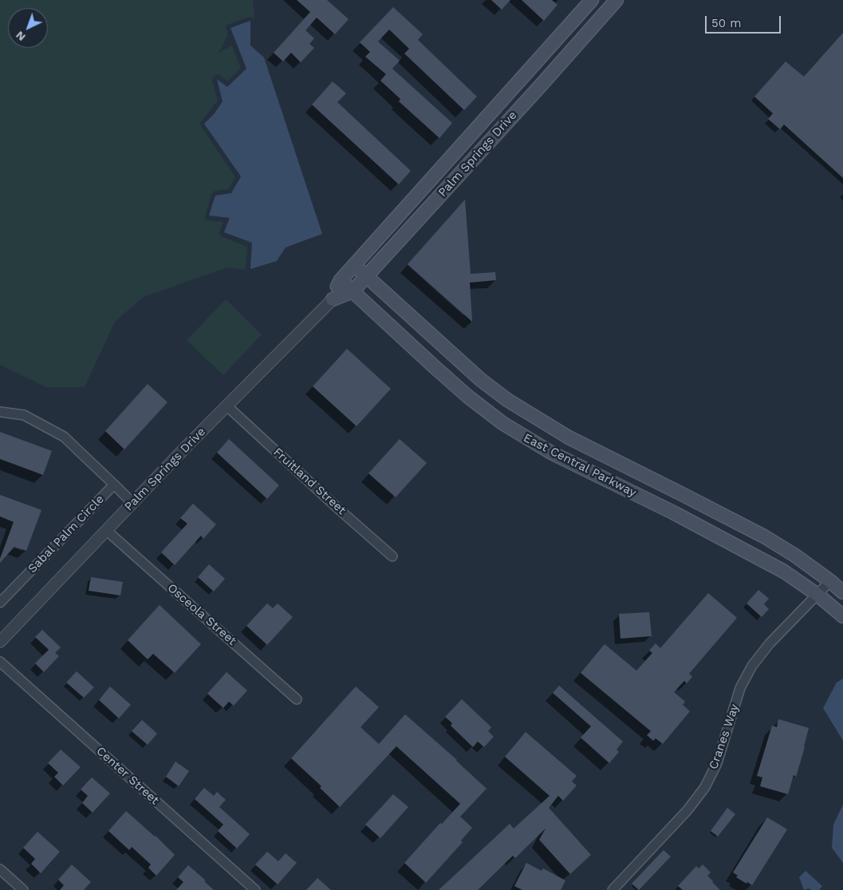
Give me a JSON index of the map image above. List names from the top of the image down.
{
  "streets": {
    "main road": ["Palm Springs Drive", "East Central Parkway"],
    "street": [
      "Fruitland Street",
      "Sabal Palm Circle",
      "Osceola Street",
      "Cranes Way",
      "Center Street"
    ]
  },
  "crossings": [
    ["Palm Springs Drive", "East Central Parkway"],
    ["Palm Springs Drive", "Fruitland Street"],
    ["Palm Springs Drive", "Sabal Palm Circle"],
    ["Palm Springs Drive", "Osceola Street"],
    ["East Central Parkway", "Cranes Way"]
  ],
  "scale_bar": "50 m",
  "north": "bottom left"
}
